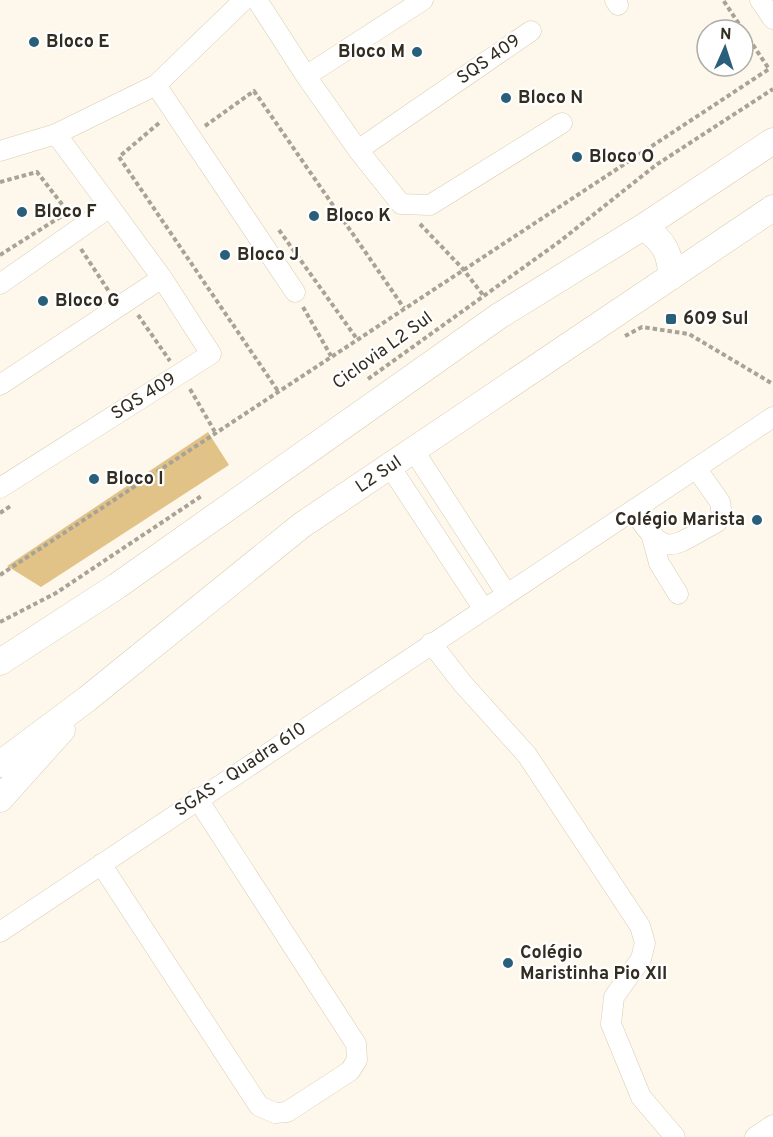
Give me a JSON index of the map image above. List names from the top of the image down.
{
  "streets": {
    "main road": ["L2 Sul"],
    "street": ["SQS 409", "SGAS - Quadra 610"],
    "path": ["Ciclovia L2 Sul"]
  },
  "places": {
    "other": [
      "Bloco E",
      "Bloco M",
      "Bloco N",
      "Bloco O",
      "Bloco F",
      "Bloco K",
      "Bloco J",
      "Bloco G",
      "Bloco I",
      "Colégio Marista",
      "Colégio Maristinha Pio XII"
    ],
    "transit": ["609 Sul"]
  },
  "north": "top"
}
